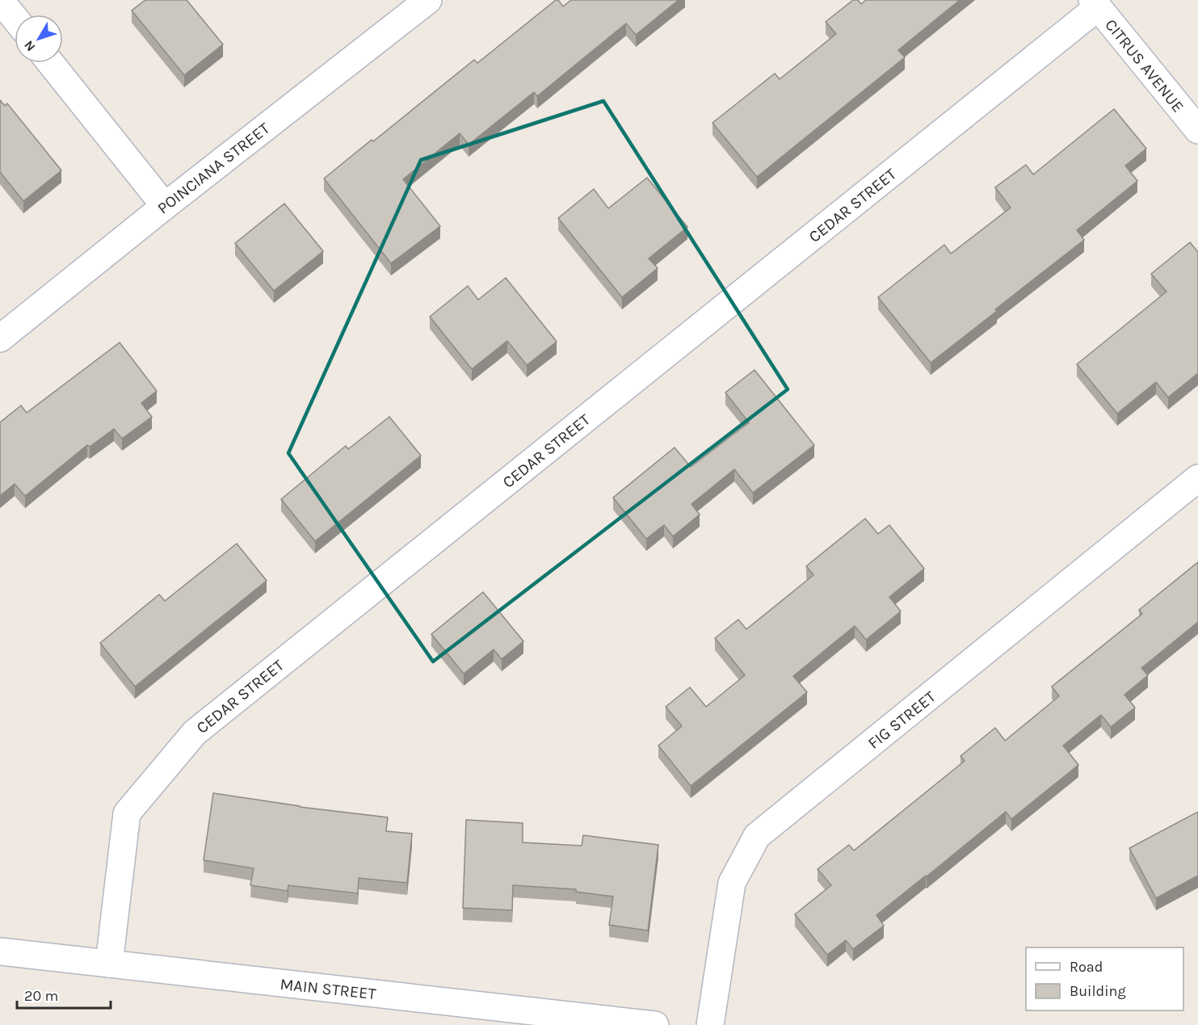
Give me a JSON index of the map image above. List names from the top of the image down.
{
  "streets": {
    "street": [
      "CITRUS AVENUE",
      "POINCIANA STREET",
      "CEDAR STREET",
      "FIG STREET",
      "MAIN STREET"
    ]
  },
  "crossings": [
    ["CITRUS AVENUE", "CEDAR STREET"],
    ["CEDAR STREET", "MAIN STREET"]
  ],
  "legend": ["Road", "Building"],
  "scale_bar": "20 m",
  "north": "bottom left"
}
